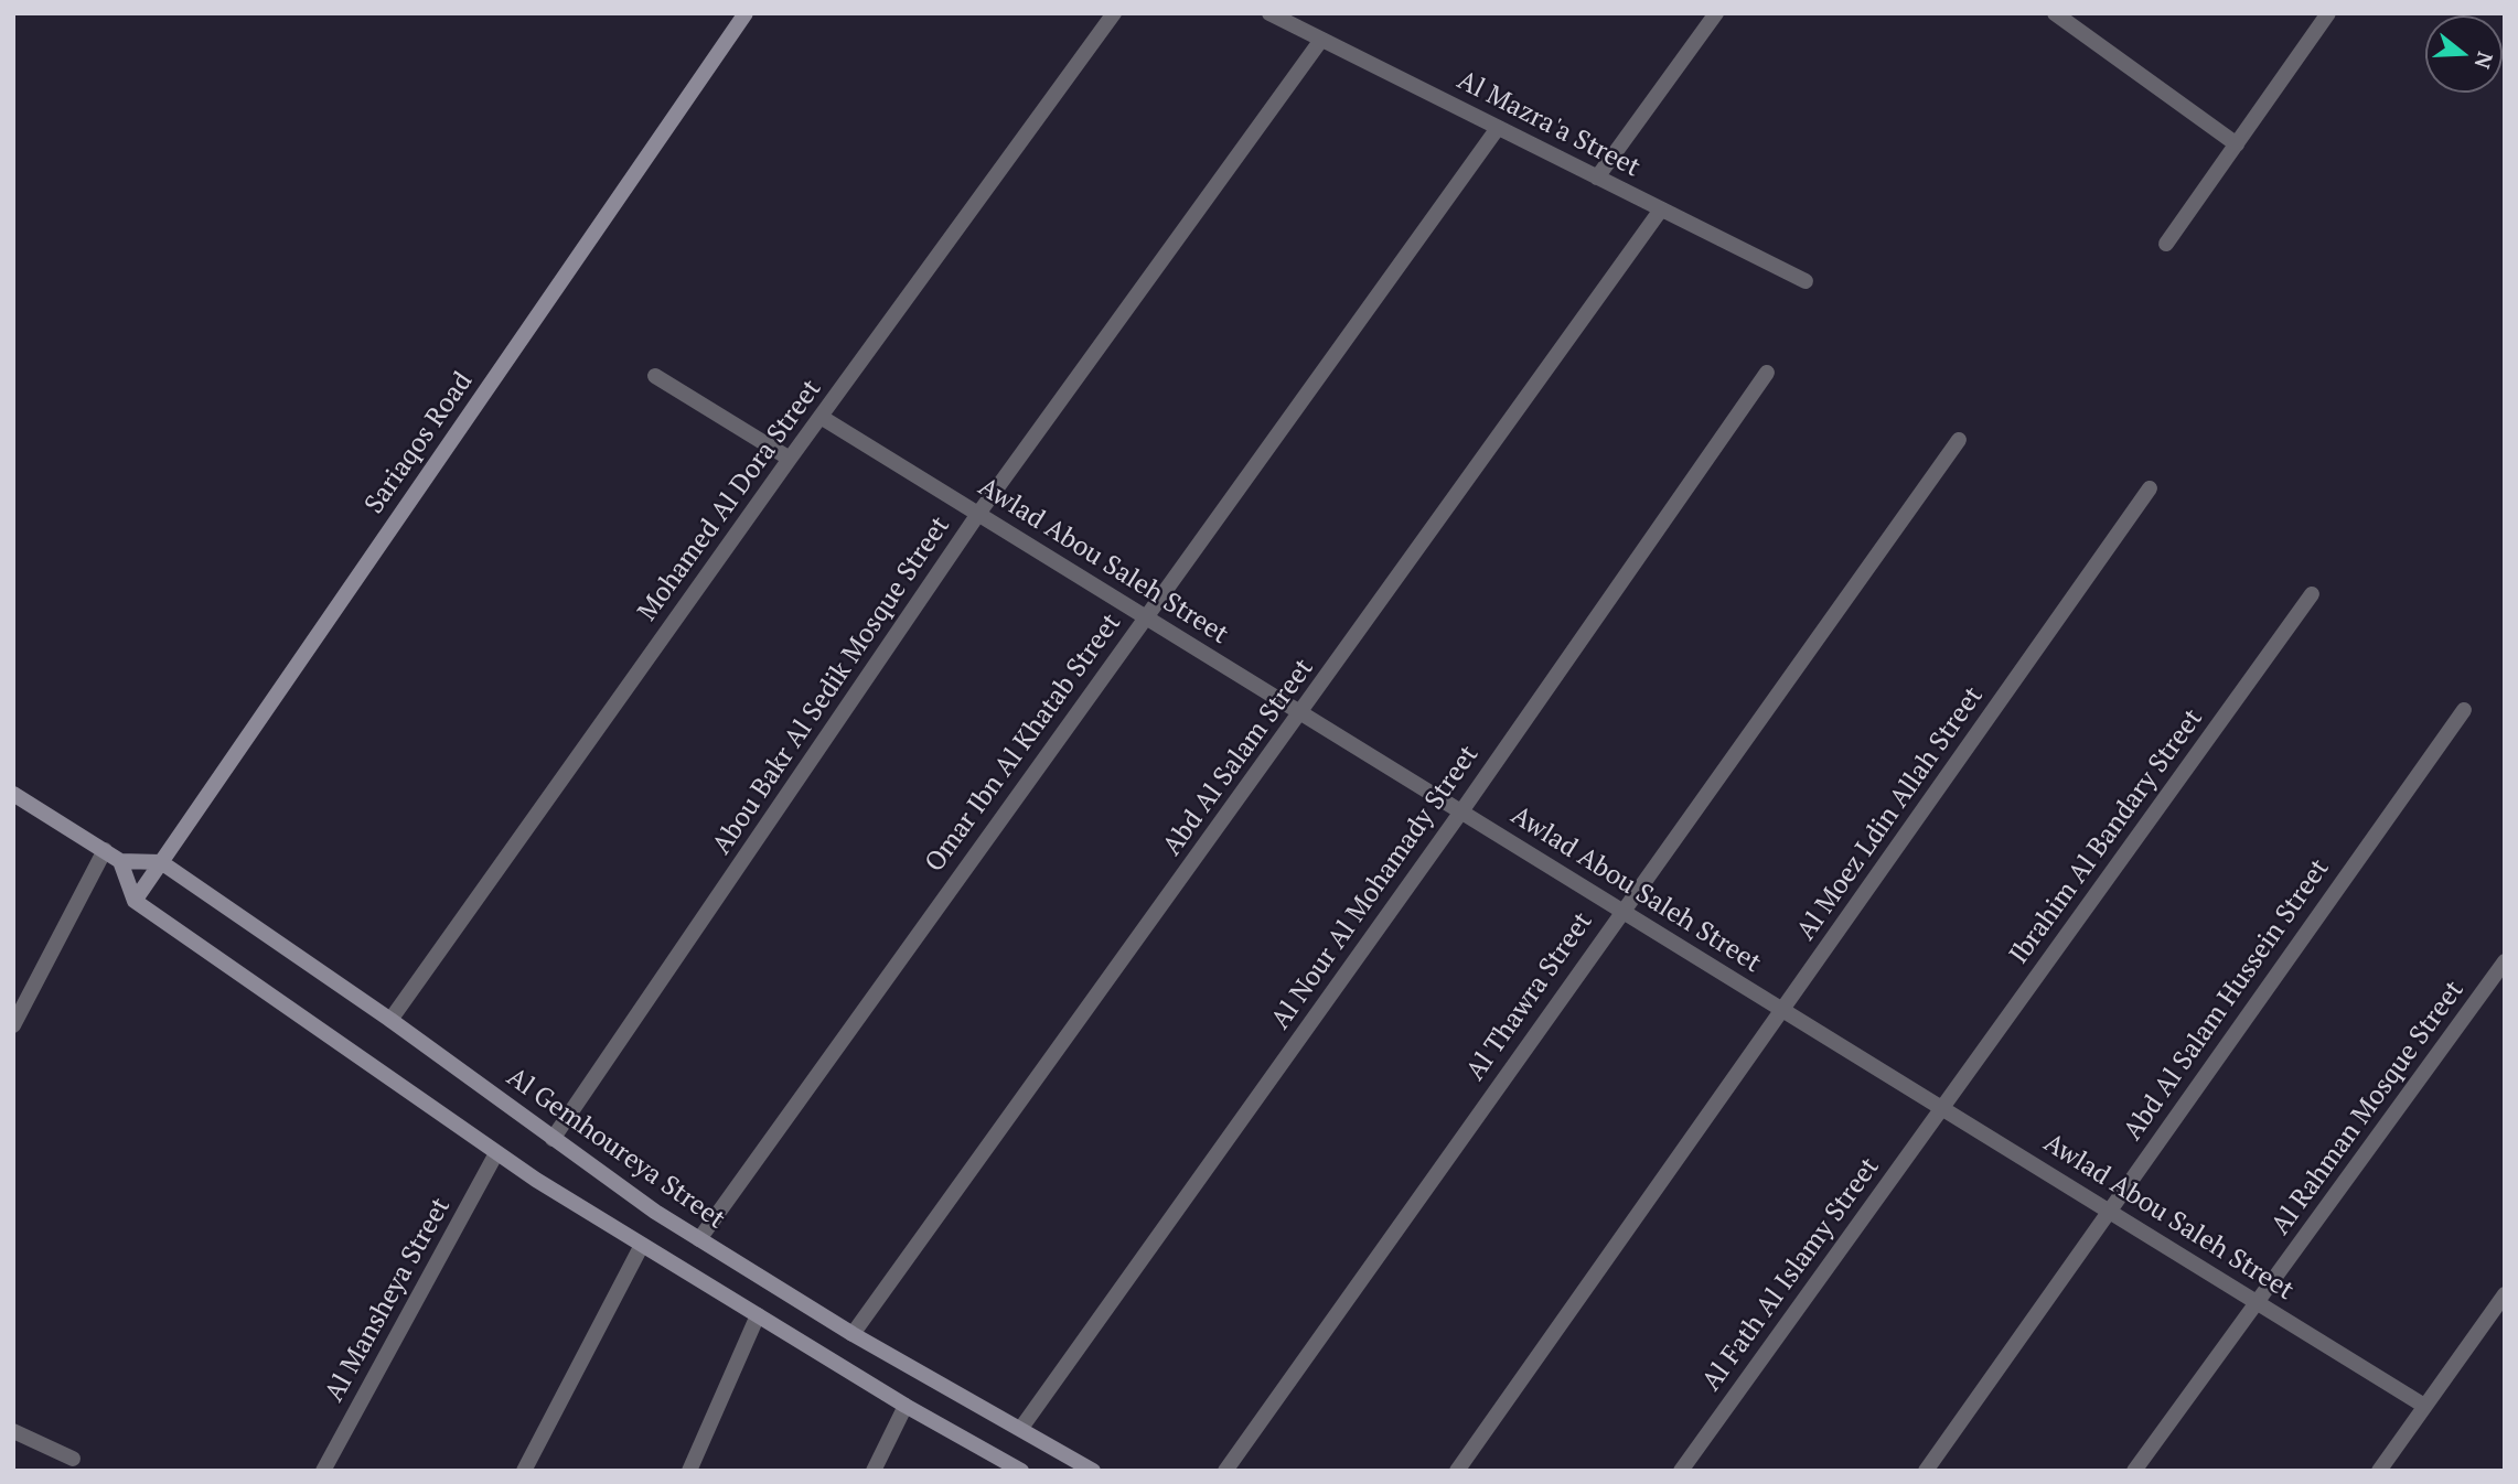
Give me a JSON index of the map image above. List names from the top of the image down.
{
  "streets": {
    "main road": ["Sariaqos Road", "Al Gemhoureya Street"],
    "street": [
      "Al Mazra'a Street",
      "Mohamed Al Dora Street",
      "Awlad Abou Saleh Street",
      "Abou Bakr Al Sedik Mosque Street",
      "Omar Ibn Al Khatab Street",
      "Abd Al Salam Street",
      "Al Moez Ldin Allah Street",
      "Ibrahim Al Bandary Street",
      "Al Nour Al Mohamady Street",
      "Al Thawra Street",
      "Abd Al Salam Hussein Street",
      "Al Rahman Mosque Street",
      "Al Fath Al Islamy Street",
      "Al Mansheya Street"
    ]
  },
  "crossings": [
    ["Al Mazra'a Street", "Abou Bakr Al Sedik Mosque Street"],
    ["Al Mazra'a Street", "Omar Ibn Al Khatab Street"],
    ["Al Mazra'a Street", "Abd Al Salam Street"],
    ["Sariaqos Road", "Al Gemhoureya Street"],
    ["Mohamed Al Dora Street", "Awlad Abou Saleh Street"],
    ["Mohamed Al Dora Street", "Al Gemhoureya Street"],
    ["Awlad Abou Saleh Street", "Abou Bakr Al Sedik Mosque Street"],
    ["Awlad Abou Saleh Street", "Omar Ibn Al Khatab Street"],
    ["Awlad Abou Saleh Street", "Abd Al Salam Street"],
    ["Awlad Abou Saleh Street", "Al Moez Ldin Allah Street"],
    ["Awlad Abou Saleh Street", "Ibrahim Al Bandary Street"],
    ["Awlad Abou Saleh Street", "Al Nour Al Mohamady Street"],
    ["Awlad Abou Saleh Street", "Al Thawra Street"],
    ["Awlad Abou Saleh Street", "Abd Al Salam Hussein Street"],
    ["Awlad Abou Saleh Street", "Al Rahman Mosque Street"],
    ["Awlad Abou Saleh Street", "Al Fath Al Islamy Street"],
    ["Abou Bakr Al Sedik Mosque Street", "Al Gemhoureya Street"],
    ["Omar Ibn Al Khatab Street", "Al Gemhoureya Street"],
    ["Abd Al Salam Street", "Al Gemhoureya Street"],
    ["Ibrahim Al Bandary Street", "Al Fath Al Islamy Street"],
    ["Al Nour Al Mohamady Street", "Al Gemhoureya Street"]
  ],
  "north": "right"
}
